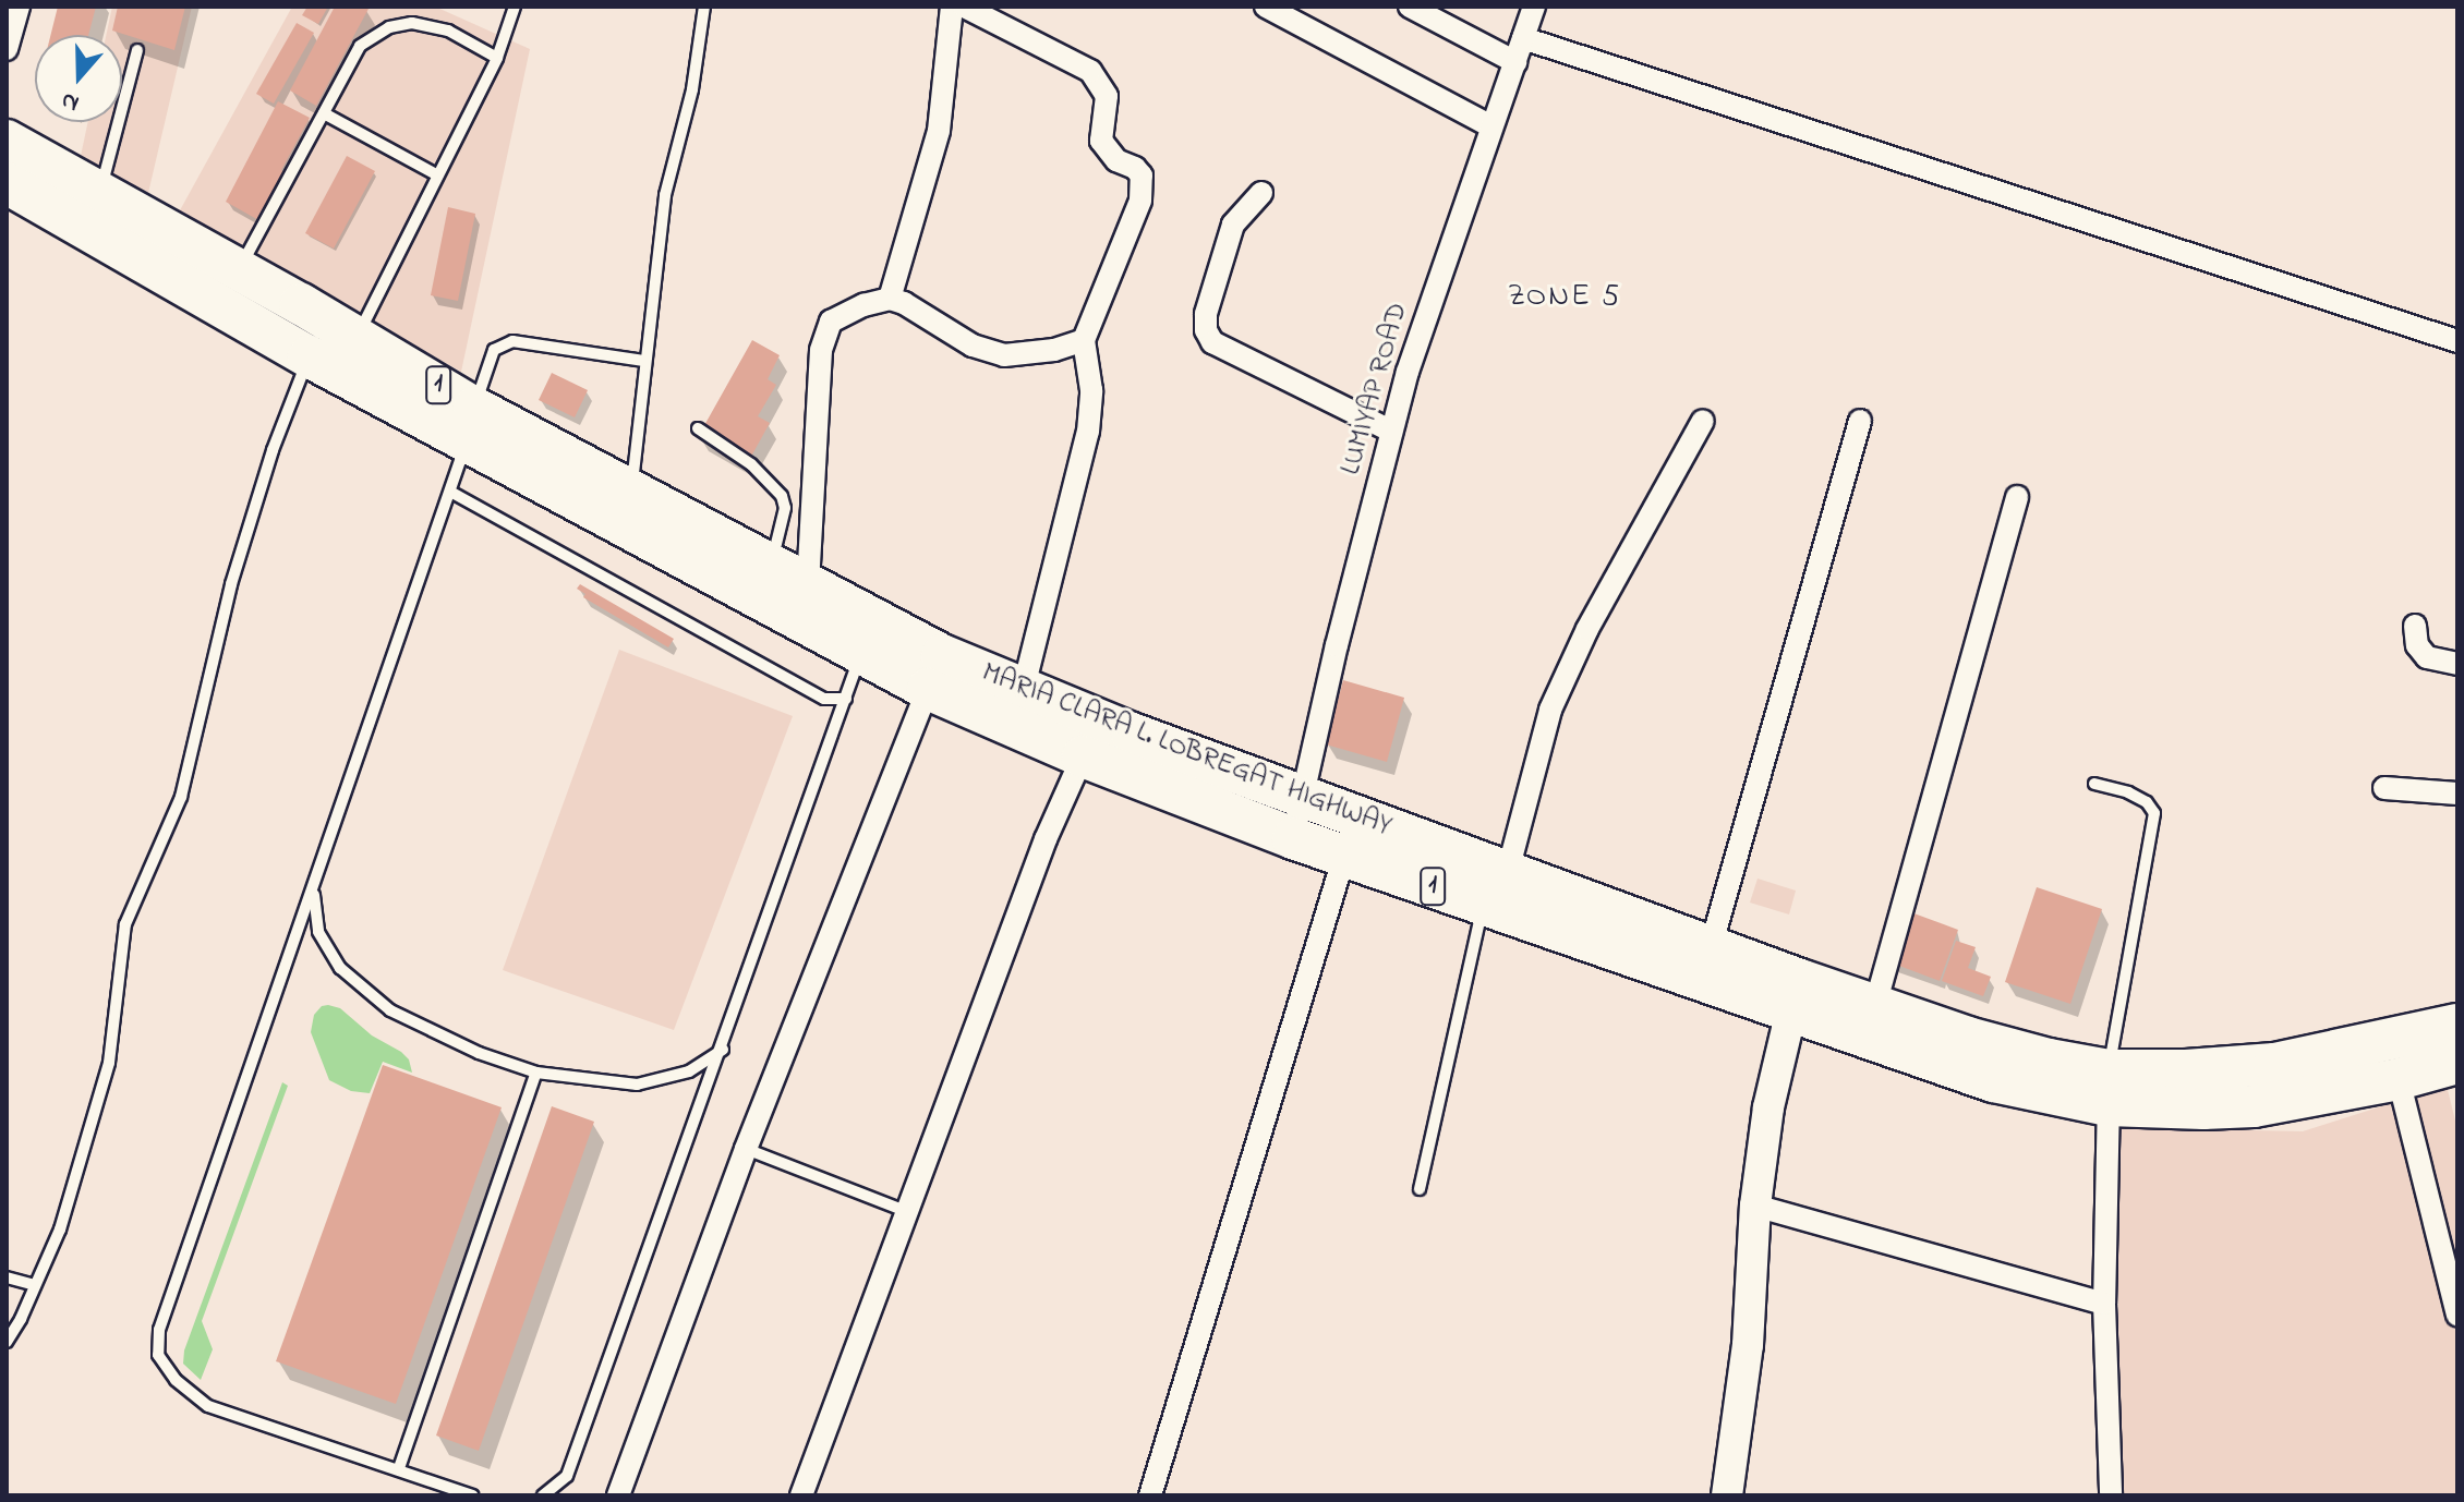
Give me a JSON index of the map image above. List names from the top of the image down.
{
  "streets": {
    "highway": ["1", "MARIA CLARA L. LOBREGAT HIGHWAY"],
    "street": ["LUMIYAP ROAD"]
  },
  "crossings": [
    ["LUMIYAP ROAD", "MARIA CLARA L. LOBREGAT HIGHWAY"]
  ],
  "districts": ["ZONE 5"],
  "north": "bottom"
}
